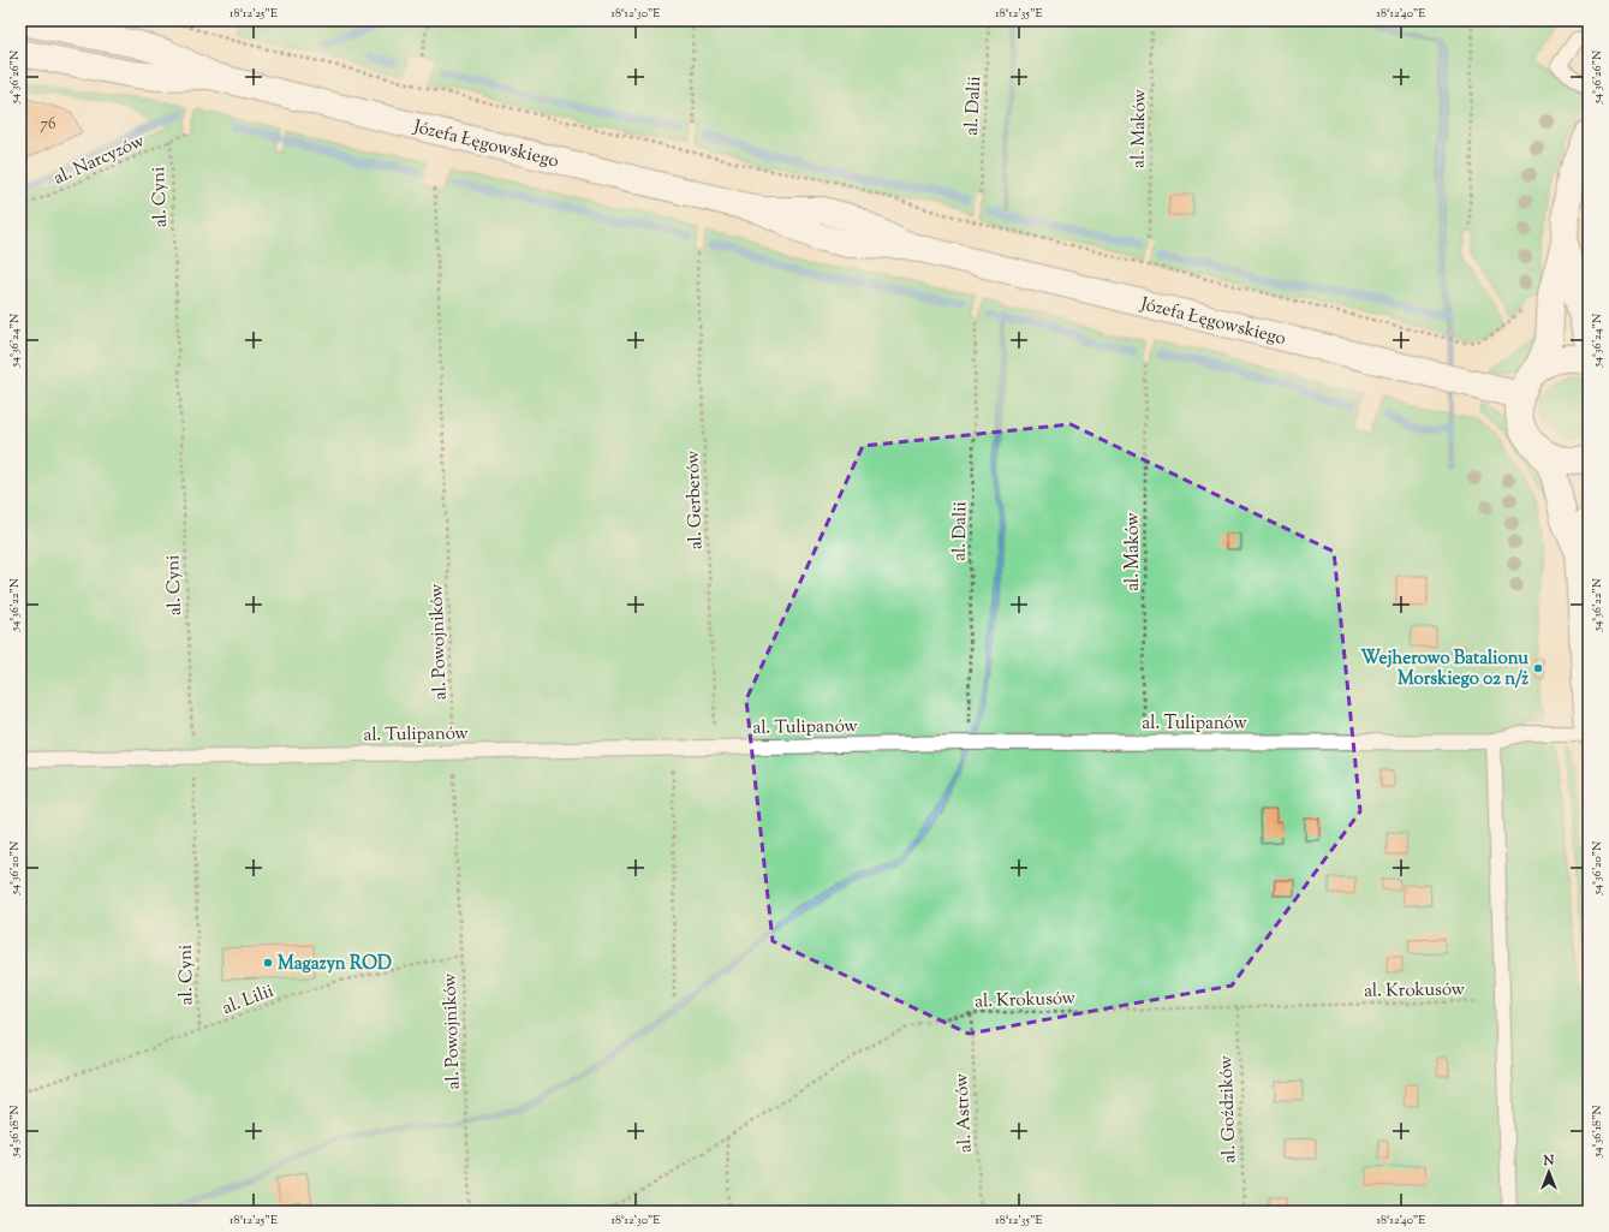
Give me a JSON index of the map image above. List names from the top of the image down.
{
  "streets": {
    "street": ["Józefa Łęgowskiego"],
    "lane": ["al. Tulipanów"],
    "path": [
      "al. Dalii",
      "al. Maków",
      "al. Narcyzów",
      "al. Cyni",
      "al. Gerberów",
      "al. Powojników",
      "al. Krokusów",
      "al. Lilii",
      "al. Goździków",
      "al. Astrów"
    ]
  },
  "crossings": [
    ["al. Dalii", "al. Tulipanów"],
    ["al. Maków", "al. Tulipanów"],
    ["al. Narcyzów", "al. Cyni"],
    ["al. Cyni", "al. Tulipanów"],
    ["al. Cyni", "al. Lilii"],
    ["al. Gerberów", "al. Tulipanów"],
    ["al. Powojników", "al. Tulipanów"],
    ["al. Powojników", "al. Lilii"],
    ["al. Krokusów", "al. Goździków"],
    ["al. Krokusów", "al. Astrów"]
  ],
  "places": ["Wejherowo Batalionu Morskiego 02 n/ż", "Magazyn ROD"],
  "house_numbers": ["76"],
  "north": "top",
  "coordinates": [
    "18°12'25\"E",
    "18°12'30\"E",
    "18°12'35\"E",
    "18°12'40\"E",
    "54°36'26\"N",
    "54°36'24\"N",
    "54°36'22\"N",
    "54°36'20\"N",
    "54°36'18\"N"
  ]
}
